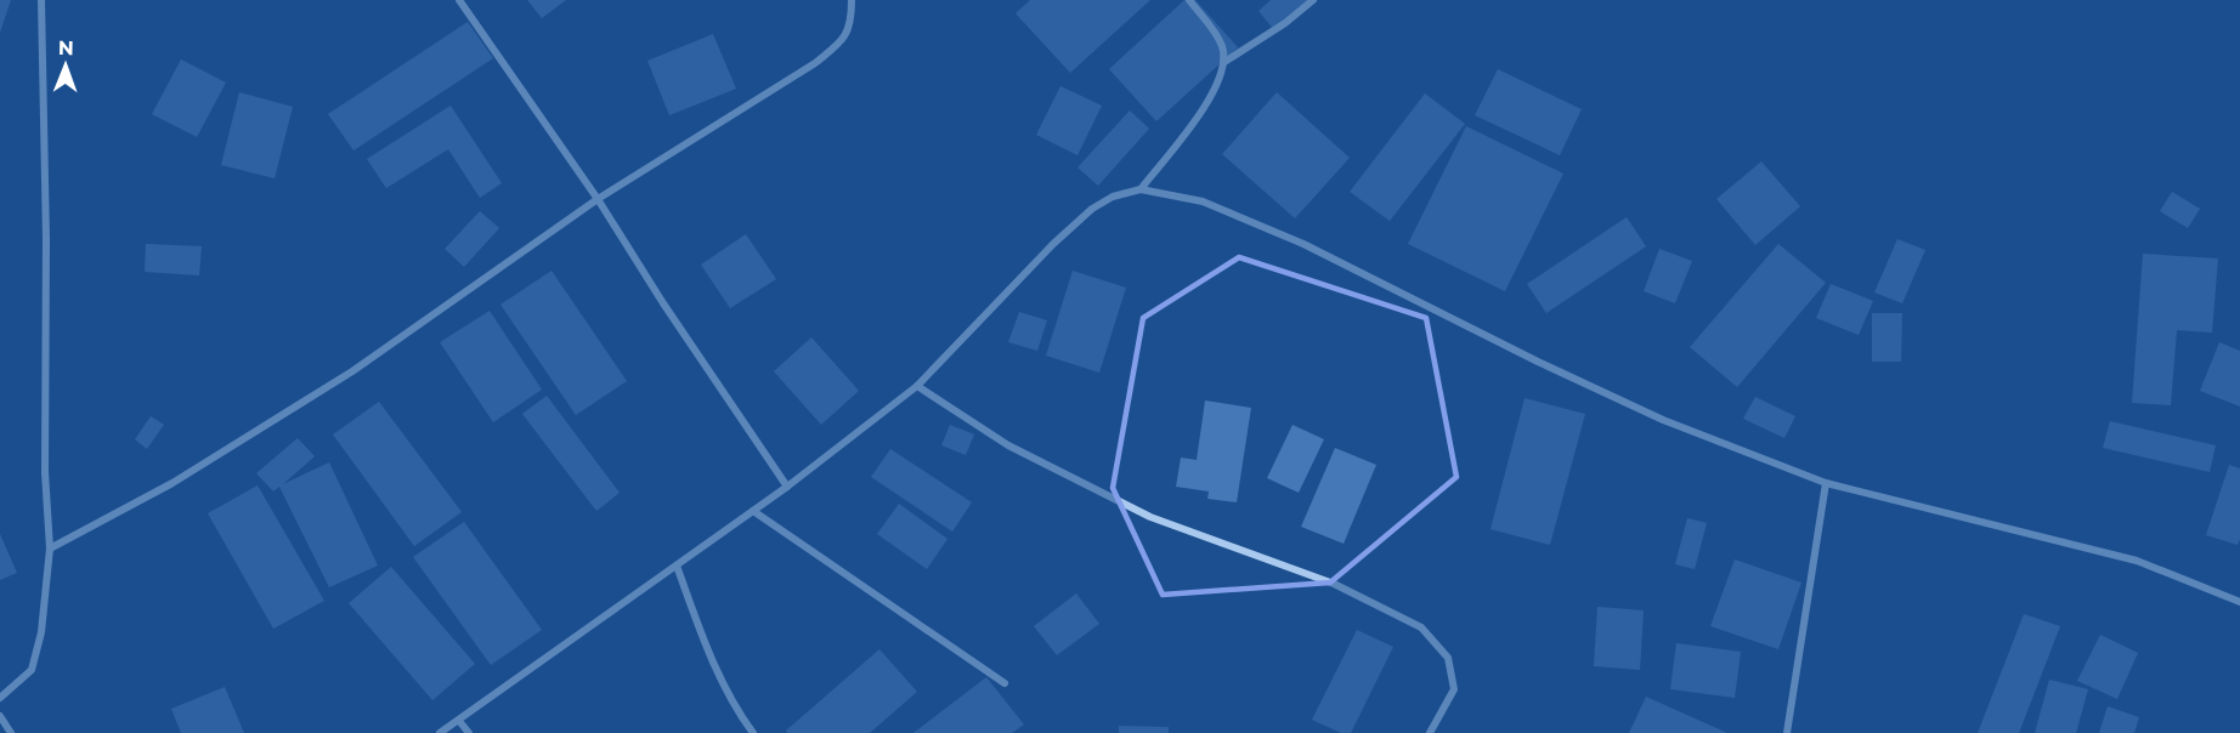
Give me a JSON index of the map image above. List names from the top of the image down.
{
  "north": "top"
}
